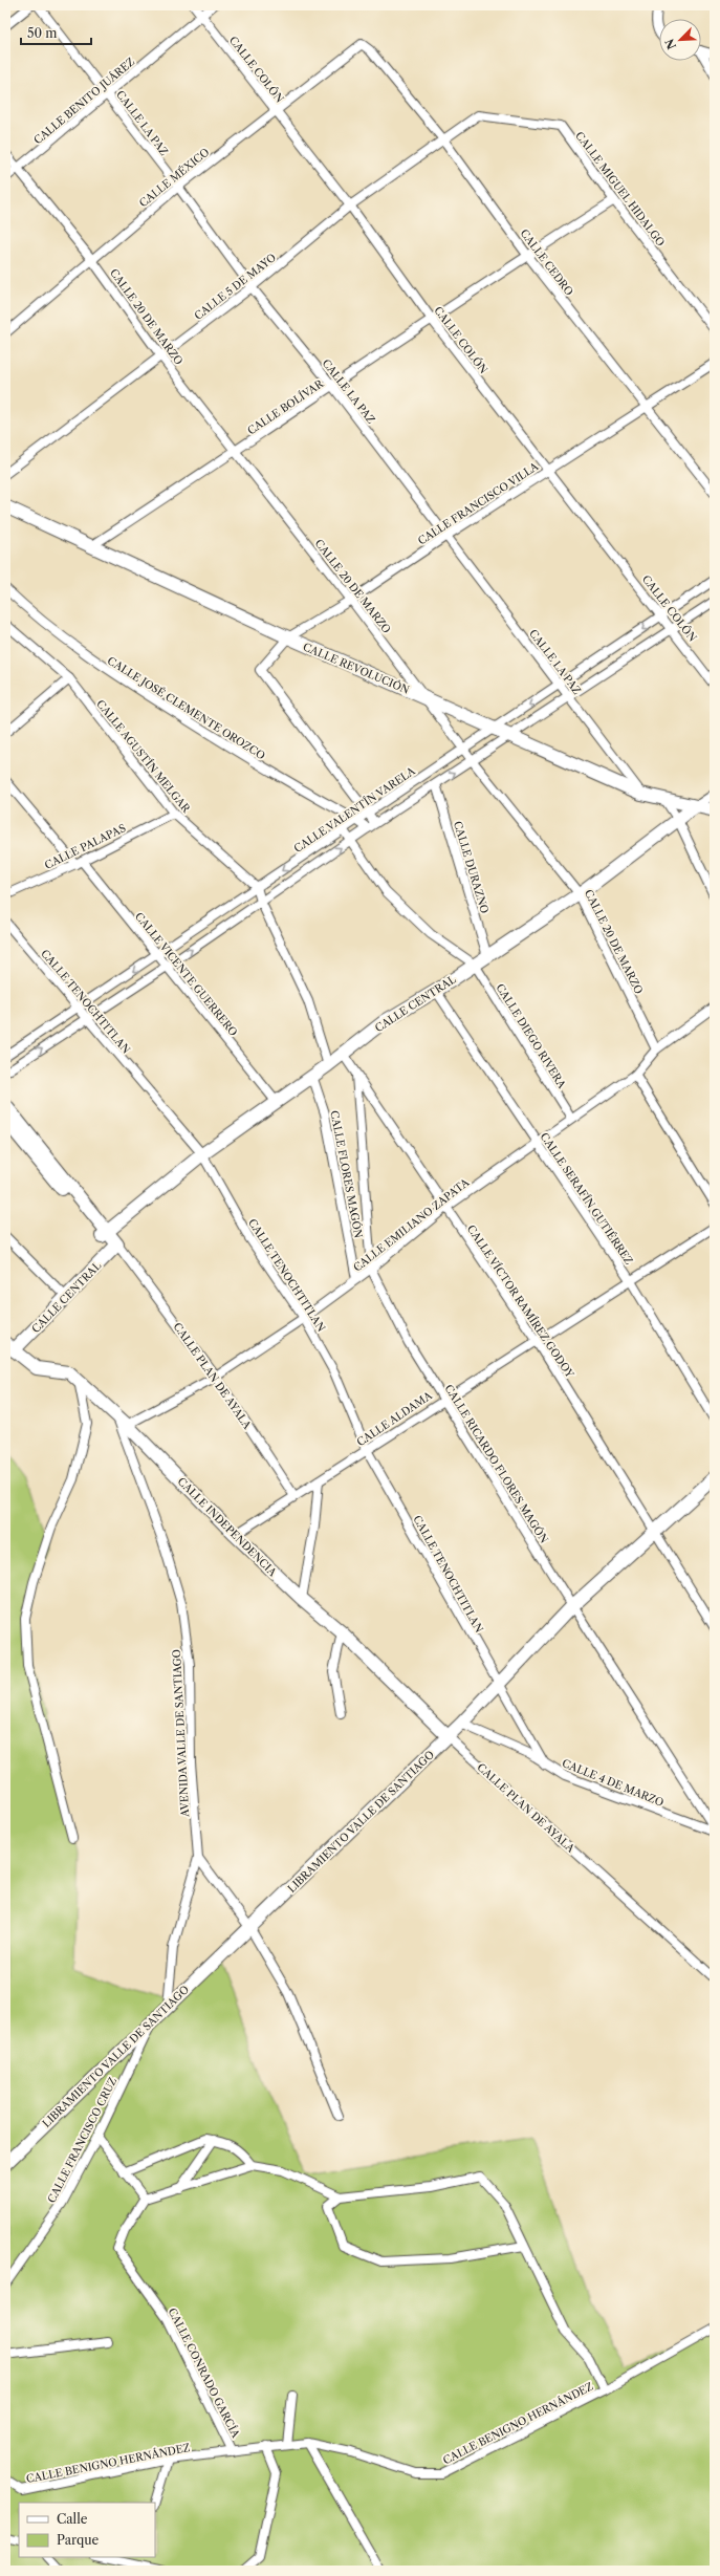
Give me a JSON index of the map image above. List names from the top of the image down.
{
  "streets": {
    "street": [
      "CALLE COLÓN",
      "CALLE BENITO JUÁREZ",
      "CALLE LA PAZ",
      "CALLE MÉXICO",
      "CALLE MIGUEL HIDALGO",
      "CALLE CEDRO",
      "CALLE 5 DE MAYO",
      "CALLE 20 DE MARZO",
      "CALLE BOLÍVAR",
      "CALLE FRANCISCO VILLA",
      "CALLE REVOLUCIÓN",
      "CALLE JOSÉ CLEMENTE OROZCO",
      "CALLE AGUSTÍN MELGAR",
      "CALLE VALENTÍN VARELA",
      "CALLE PALAPAS",
      "CALLE DURAZNO",
      "CALLE VICENTE GUERRERO",
      "CALLE TENOCHTITLAN",
      "CALLE CENTRAL",
      "CALLE DIEGO RIVERA",
      "CALLE FLORES MAGÓN",
      "CALLE SERAFÍN GUTIÉRREZ",
      "CALLE EMILIANO ZAPATA",
      "CALLE VÍCTOR RAMÍREZ GODOY",
      "CALLE PLAN DE AYALA",
      "CALLE ALDAMA",
      "CALLE RICARDO FLORES MAGÓN",
      "CALLE INDEPENDENCIA",
      "AVENIDA VALLE DE SANTIAGO",
      "CALLE 4 DE MARZO",
      "LIBRAMIENTO VALLE DE SANTIAGO",
      "CALLE FRANCISCO CRUZ",
      "CALLE CONRADO GARCÍA",
      "CALLE BENIGNO HERNÁNDEZ"
    ]
  },
  "crossings": [
    ["CALLE COLÓN", "CALLE BENITO JUÁREZ"],
    ["CALLE COLÓN", "CALLE MÉXICO"],
    ["CALLE COLÓN", "CALLE 5 DE MAYO"],
    ["CALLE COLÓN", "CALLE BOLÍVAR"],
    ["CALLE COLÓN", "CALLE FRANCISCO VILLA"],
    ["CALLE COLÓN", "CALLE VALENTÍN VARELA"],
    ["CALLE BENITO JUÁREZ", "CALLE LA PAZ"],
    ["CALLE BENITO JUÁREZ", "CALLE 20 DE MARZO"],
    ["CALLE LA PAZ", "CALLE MÉXICO"],
    ["CALLE LA PAZ", "CALLE 5 DE MAYO"],
    ["CALLE LA PAZ", "CALLE BOLÍVAR"],
    ["CALLE LA PAZ", "CALLE FRANCISCO VILLA"],
    ["CALLE LA PAZ", "CALLE REVOLUCIÓN"],
    ["CALLE LA PAZ", "CALLE VALENTÍN VARELA"],
    ["CALLE MÉXICO", "CALLE CEDRO"],
    ["CALLE MÉXICO", "CALLE 20 DE MARZO"],
    ["CALLE MIGUEL HIDALGO", "CALLE 5 DE MAYO"],
    ["CALLE MIGUEL HIDALGO", "CALLE BOLÍVAR"],
    ["CALLE CEDRO", "CALLE 5 DE MAYO"],
    ["CALLE CEDRO", "CALLE BOLÍVAR"],
    ["CALLE CEDRO", "CALLE FRANCISCO VILLA"],
    ["CALLE 5 DE MAYO", "CALLE 20 DE MARZO"],
    ["CALLE 20 DE MARZO", "CALLE BOLÍVAR"],
    ["CALLE 20 DE MARZO", "CALLE FRANCISCO VILLA"],
    ["CALLE 20 DE MARZO", "CALLE REVOLUCIÓN"],
    ["CALLE 20 DE MARZO", "CALLE VALENTÍN VARELA"],
    ["CALLE 20 DE MARZO", "CALLE CENTRAL"],
    ["CALLE 20 DE MARZO", "CALLE EMILIANO ZAPATA"],
    ["CALLE BOLÍVAR", "CALLE REVOLUCIÓN"],
    ["CALLE FRANCISCO VILLA", "CALLE REVOLUCIÓN"],
    ["CALLE FRANCISCO VILLA", "CALLE VALENTÍN VARELA"],
    ["CALLE REVOLUCIÓN", "CALLE VALENTÍN VARELA"],
    ["CALLE REVOLUCIÓN", "CALLE CENTRAL"],
    ["CALLE JOSÉ CLEMENTE OROZCO", "CALLE VALENTÍN VARELA"],
    ["CALLE AGUSTÍN MELGAR", "CALLE VALENTÍN VARELA"],
    ["CALLE AGUSTÍN MELGAR", "CALLE PALAPAS"],
    ["CALLE VALENTÍN VARELA", "CALLE VICENTE GUERRERO"],
    ["CALLE VALENTÍN VARELA", "CALLE TENOCHTITLAN"],
    ["CALLE PALAPAS", "CALLE VICENTE GUERRERO"],
    ["CALLE DURAZNO", "CALLE CENTRAL"],
    ["CALLE VICENTE GUERRERO", "CALLE CENTRAL"],
    ["CALLE TENOCHTITLAN", "CALLE CENTRAL"],
    ["CALLE TENOCHTITLAN", "CALLE EMILIANO ZAPATA"],
    ["CALLE TENOCHTITLAN", "CALLE ALDAMA"],
    ["CALLE TENOCHTITLAN", "CALLE 4 DE MARZO"],
    ["CALLE TENOCHTITLAN", "LIBRAMIENTO VALLE DE SANTIAGO"],
    ["CALLE CENTRAL", "CALLE DIEGO RIVERA"],
    ["CALLE CENTRAL", "CALLE FLORES MAGÓN"],
    ["CALLE CENTRAL", "CALLE SERAFÍN GUTIÉRREZ"],
    ["CALLE CENTRAL", "CALLE VÍCTOR RAMÍREZ GODOY"],
    ["CALLE CENTRAL", "CALLE PLAN DE AYALA"],
    ["CALLE CENTRAL", "CALLE INDEPENDENCIA"],
    ["CALLE DIEGO RIVERA", "CALLE EMILIANO ZAPATA"],
    ["CALLE FLORES MAGÓN", "CALLE EMILIANO ZAPATA"],
    ["CALLE SERAFÍN GUTIÉRREZ", "CALLE EMILIANO ZAPATA"],
    ["CALLE SERAFÍN GUTIÉRREZ", "CALLE ALDAMA"],
    ["CALLE EMILIANO ZAPATA", "CALLE VÍCTOR RAMÍREZ GODOY"],
    ["CALLE EMILIANO ZAPATA", "CALLE PLAN DE AYALA"],
    ["CALLE EMILIANO ZAPATA", "CALLE RICARDO FLORES MAGÓN"],
    ["CALLE EMILIANO ZAPATA", "CALLE INDEPENDENCIA"],
    ["CALLE EMILIANO ZAPATA", "AVENIDA VALLE DE SANTIAGO"],
    ["CALLE VÍCTOR RAMÍREZ GODOY", "CALLE ALDAMA"],
    ["CALLE VÍCTOR RAMÍREZ GODOY", "CALLE RICARDO FLORES MAGÓN"],
    ["CALLE VÍCTOR RAMÍREZ GODOY", "LIBRAMIENTO VALLE DE SANTIAGO"],
    ["CALLE PLAN DE AYALA", "CALLE ALDAMA"],
    ["CALLE PLAN DE AYALA", "CALLE INDEPENDENCIA"],
    ["CALLE PLAN DE AYALA", "LIBRAMIENTO VALLE DE SANTIAGO"],
    ["CALLE ALDAMA", "CALLE RICARDO FLORES MAGÓN"],
    ["CALLE ALDAMA", "CALLE INDEPENDENCIA"],
    ["CALLE RICARDO FLORES MAGÓN", "CALLE 4 DE MARZO"],
    ["CALLE RICARDO FLORES MAGÓN", "LIBRAMIENTO VALLE DE SANTIAGO"],
    ["CALLE INDEPENDENCIA", "AVENIDA VALLE DE SANTIAGO"],
    ["AVENIDA VALLE DE SANTIAGO", "LIBRAMIENTO VALLE DE SANTIAGO"],
    ["CALLE 4 DE MARZO", "LIBRAMIENTO VALLE DE SANTIAGO"],
    ["LIBRAMIENTO VALLE DE SANTIAGO", "CALLE FRANCISCO CRUZ"],
    ["CALLE CONRADO GARCÍA", "CALLE BENIGNO HERNÁNDEZ"]
  ],
  "legend": ["Calle", "Parque"],
  "scale_bar": "50 m",
  "north": "bottom left"
}
